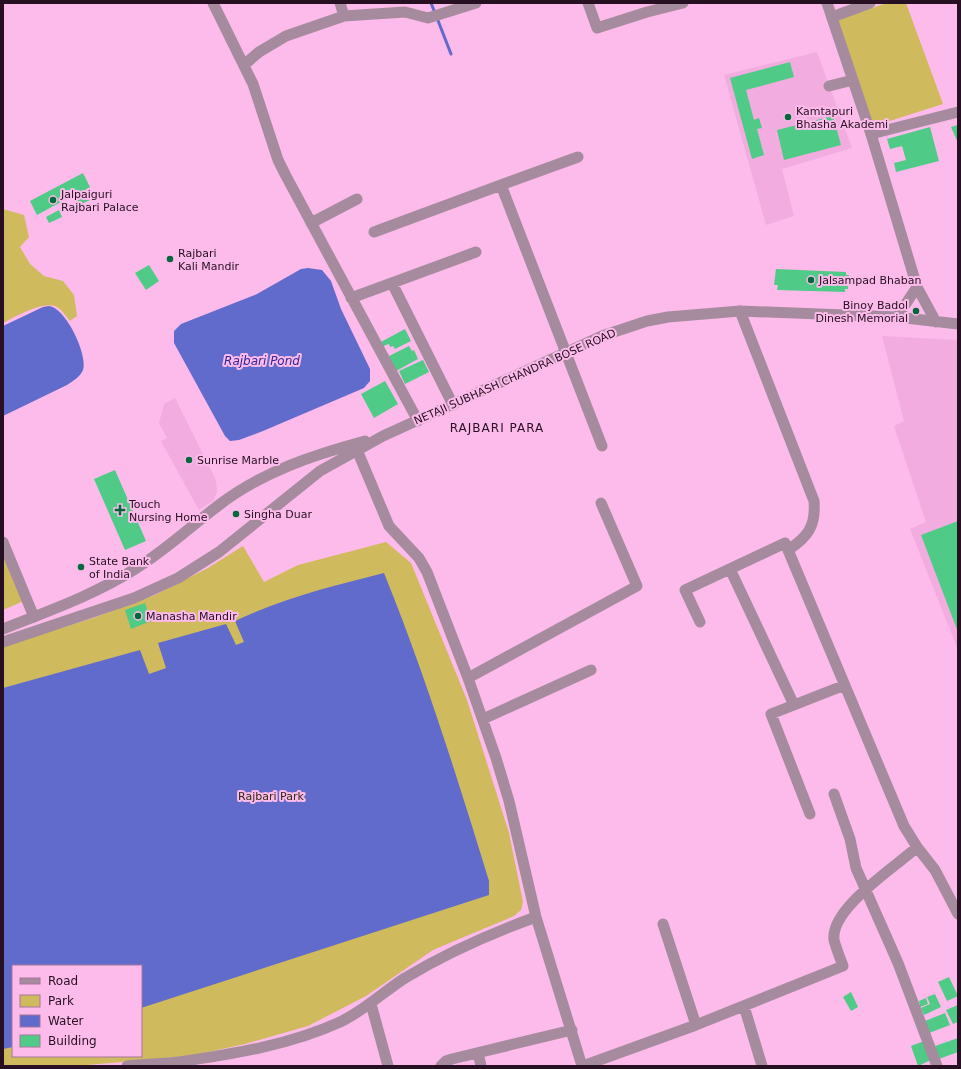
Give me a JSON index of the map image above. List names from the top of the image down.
{
  "streets": {
    "street": ["NETAJI SUBHASH CHANDRA BOSE ROAD"]
  },
  "districts": ["RAJBARI PARA"],
  "water": ["Rajbari Pond"],
  "parks": ["Rajbari Park"],
  "places": {
    "other": [
      "Kamtapuri Bhasha Akademi",
      "Jalpaiguri Rajbari Palace",
      "Rajbari Kali Mandir",
      "Jalsampad Bhaban",
      "Binoy Badol Dinesh Memorial",
      "Sunrise Marble",
      "Singha Duar",
      "State Bank of India",
      "Manasha Mandir"
    ],
    "health": ["Touch Nursing Home"]
  },
  "legend": [
    "Road",
    "Park",
    "Water",
    "Building"
  ]
}
